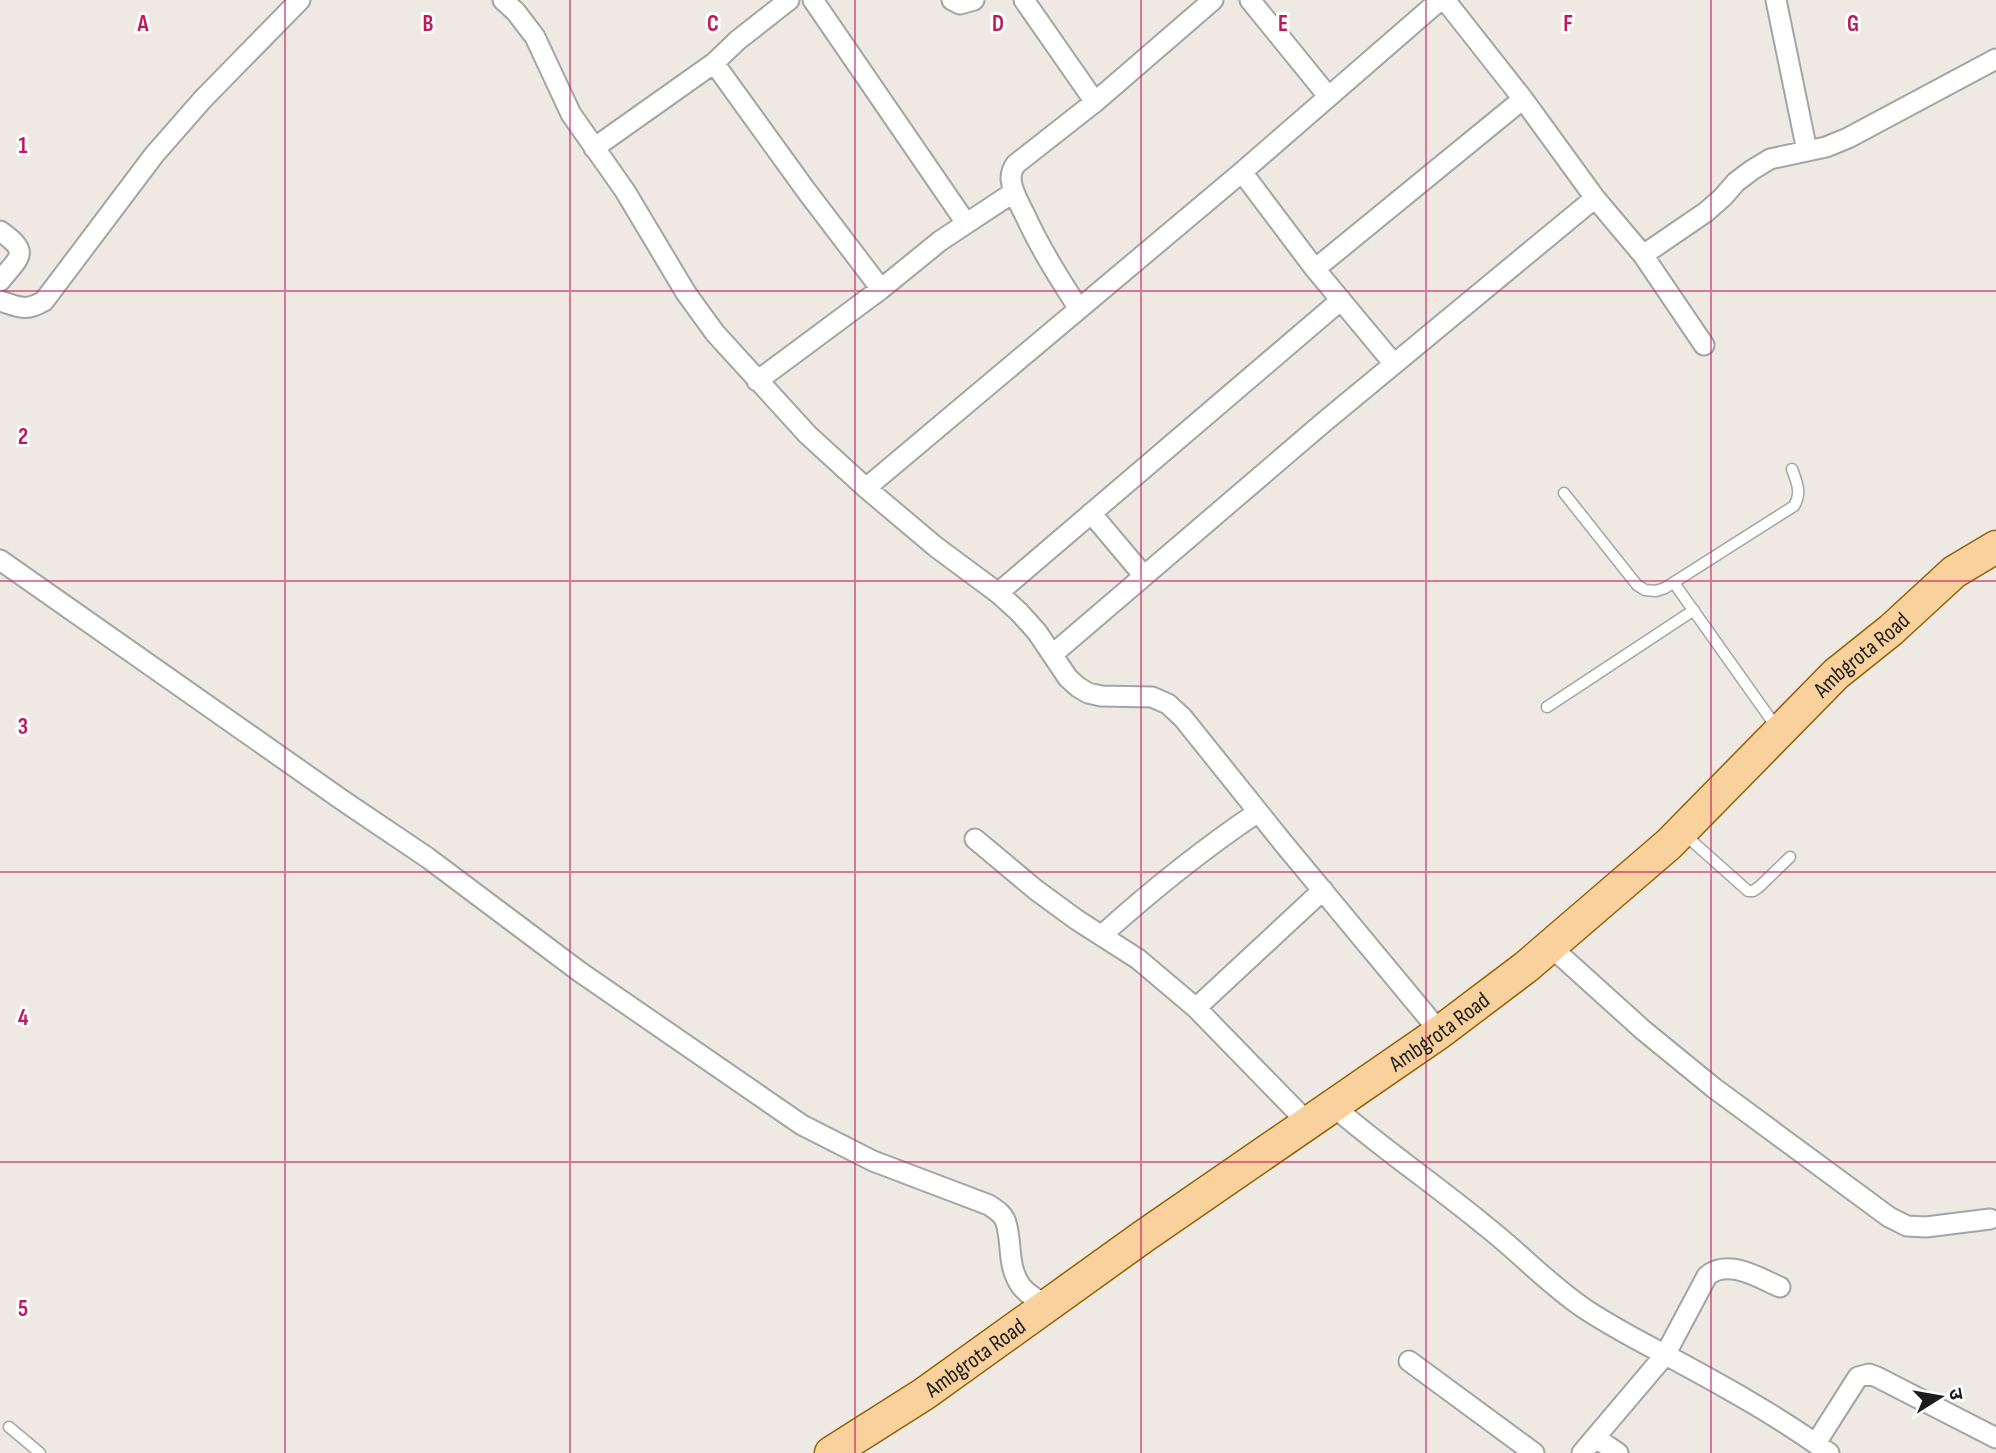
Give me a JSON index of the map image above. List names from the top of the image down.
{
  "streets": {
    "main road": ["Ambgrota Road"]
  },
  "north": "right",
  "grid": {
    "columns": [
      "A",
      "B",
      "C",
      "D",
      "E",
      "F",
      "G"
    ],
    "rows": [
      "1",
      "2",
      "3",
      "4",
      "5"
    ]
  }
}
